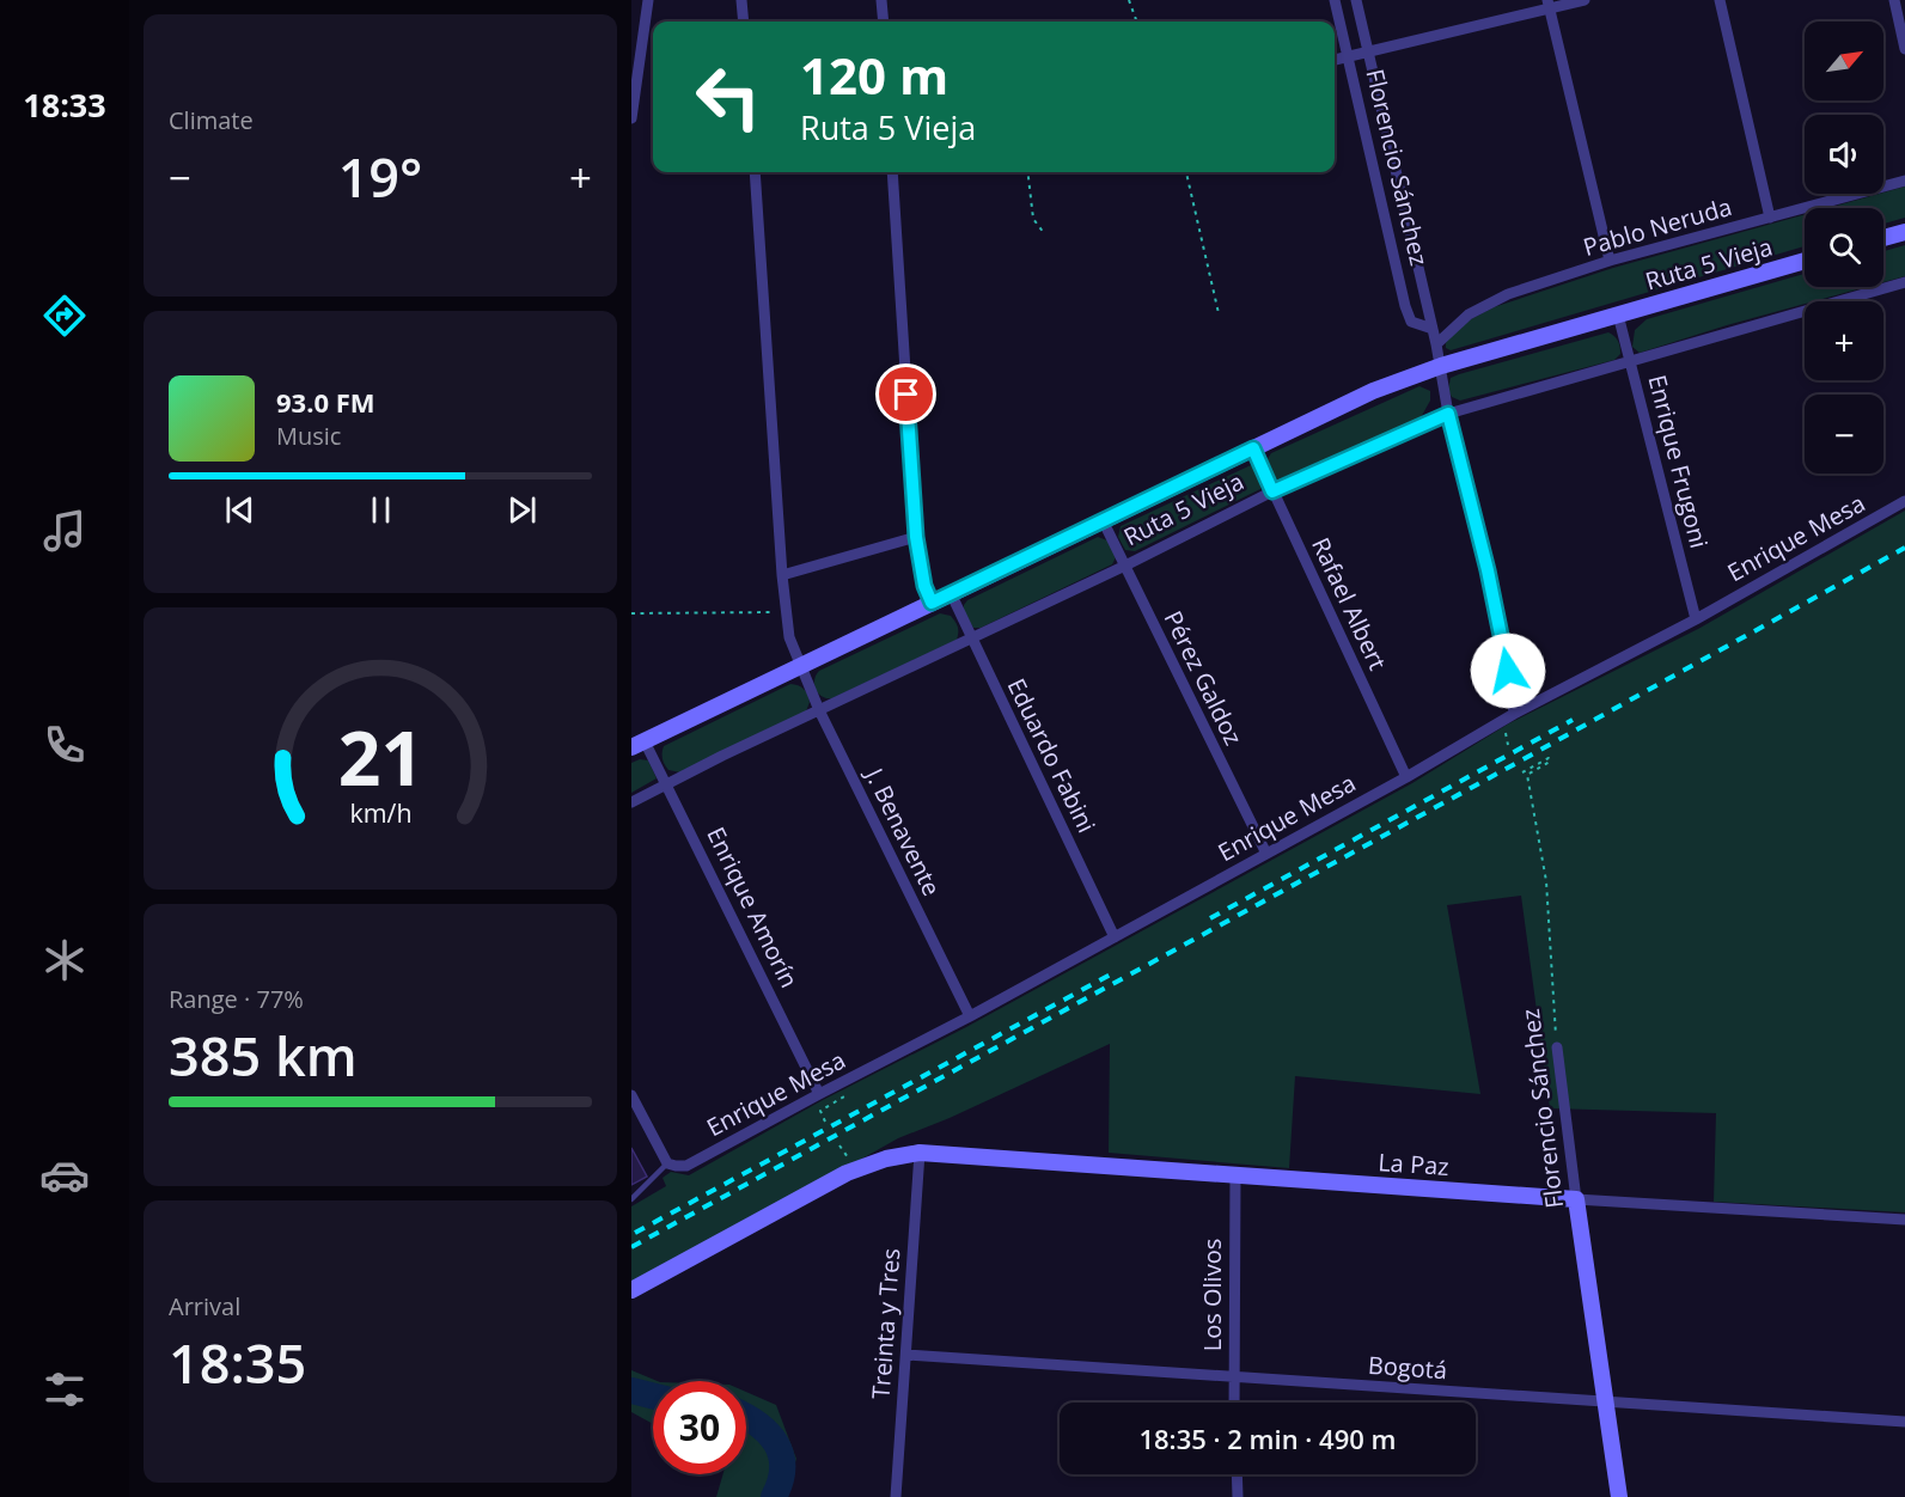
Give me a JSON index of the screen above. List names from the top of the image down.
{
  "streets": {
    "street": [
      "Florencio Sánchez",
      "Pablo Neruda",
      "Ruta 5 Vieja",
      "Enrique Frugoni",
      "Enrique Mesa",
      "Rafael Albert",
      "Pérez Galdoz",
      "Eduardo Fabini",
      "J. Benavente",
      "Enrique Amorín",
      "La Paz",
      "Los Olivos",
      "Treinta y Tres",
      "Bogotá"
    ]
  },
  "crossings": [
    ["Florencio Sánchez", "Pablo Neruda"],
    ["Florencio Sánchez", "Ruta 5 Vieja"],
    ["Florencio Sánchez", "Enrique Mesa"],
    ["Florencio Sánchez", "La Paz"],
    ["Florencio Sánchez", "Bogotá"],
    ["Ruta 5 Vieja", "Enrique Frugoni"],
    ["Ruta 5 Vieja", "Rafael Albert"],
    ["Ruta 5 Vieja", "Pérez Galdoz"],
    ["Ruta 5 Vieja", "Eduardo Fabini"],
    ["Ruta 5 Vieja", "J. Benavente"],
    ["Ruta 5 Vieja", "Enrique Amorín"],
    ["Enrique Frugoni", "Enrique Mesa"],
    ["Enrique Mesa", "Rafael Albert"],
    ["Enrique Mesa", "Pérez Galdoz"],
    ["Enrique Mesa", "Eduardo Fabini"],
    ["Enrique Mesa", "J. Benavente"],
    ["Enrique Mesa", "Enrique Amorín"],
    ["La Paz", "Los Olivos"],
    ["La Paz", "Treinta y Tres"],
    ["Los Olivos", "Bogotá"],
    ["Treinta y Tres", "Bogotá"]
  ],
  "north": "top right",
  "page": {
    "tabs": "18:33",
    "tile": [
      "Climate",
      ["Range · 77%", "385 km"],
      ["Arrival", "18:35"]
    ],
    "map_buttons": ["+", "−"],
    "turn": ["120 m", "Ruta 5 Vieja"],
    "heat": ["−", "19°", "+"],
    "song": ["93.0 FM", "Music"],
    "limit": "30",
    "trip": "18:35 · 2 min · 490 m",
    "gauge": ["21", "km/h"]
  }
}
